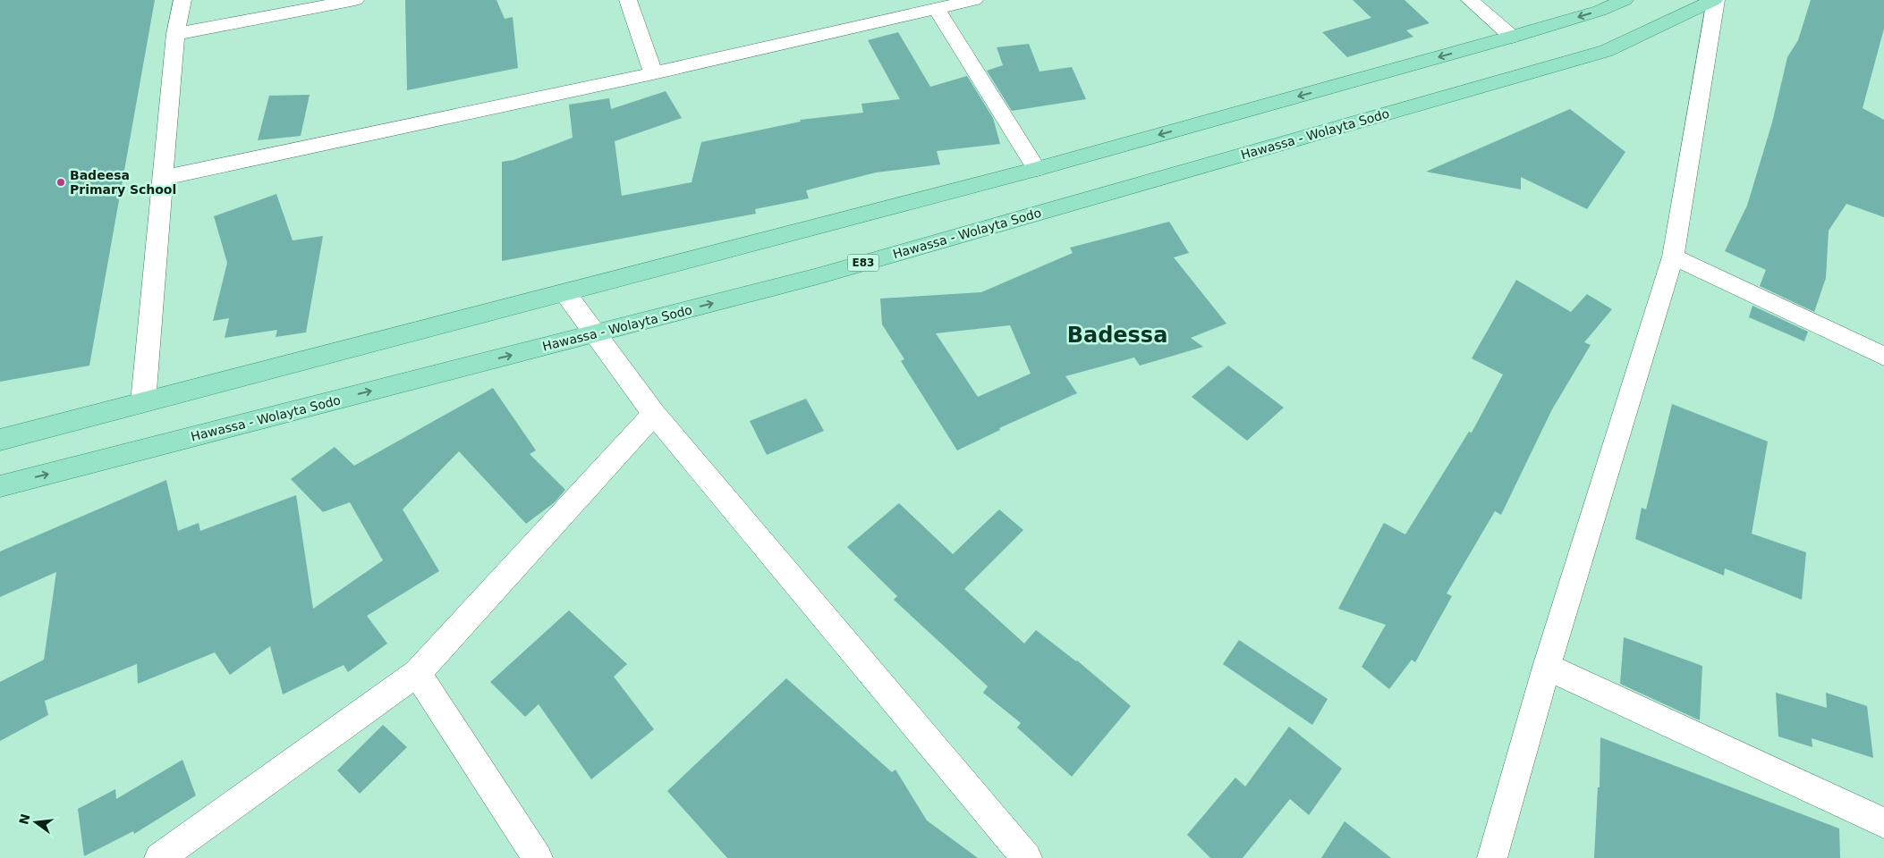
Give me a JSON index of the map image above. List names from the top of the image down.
{
  "streets": {
    "main road": ["Hawassa - Wolayta Sodo", "E83"]
  },
  "districts": ["Badessa"],
  "places": ["Badeesa Primary School"],
  "north": "left"
}
